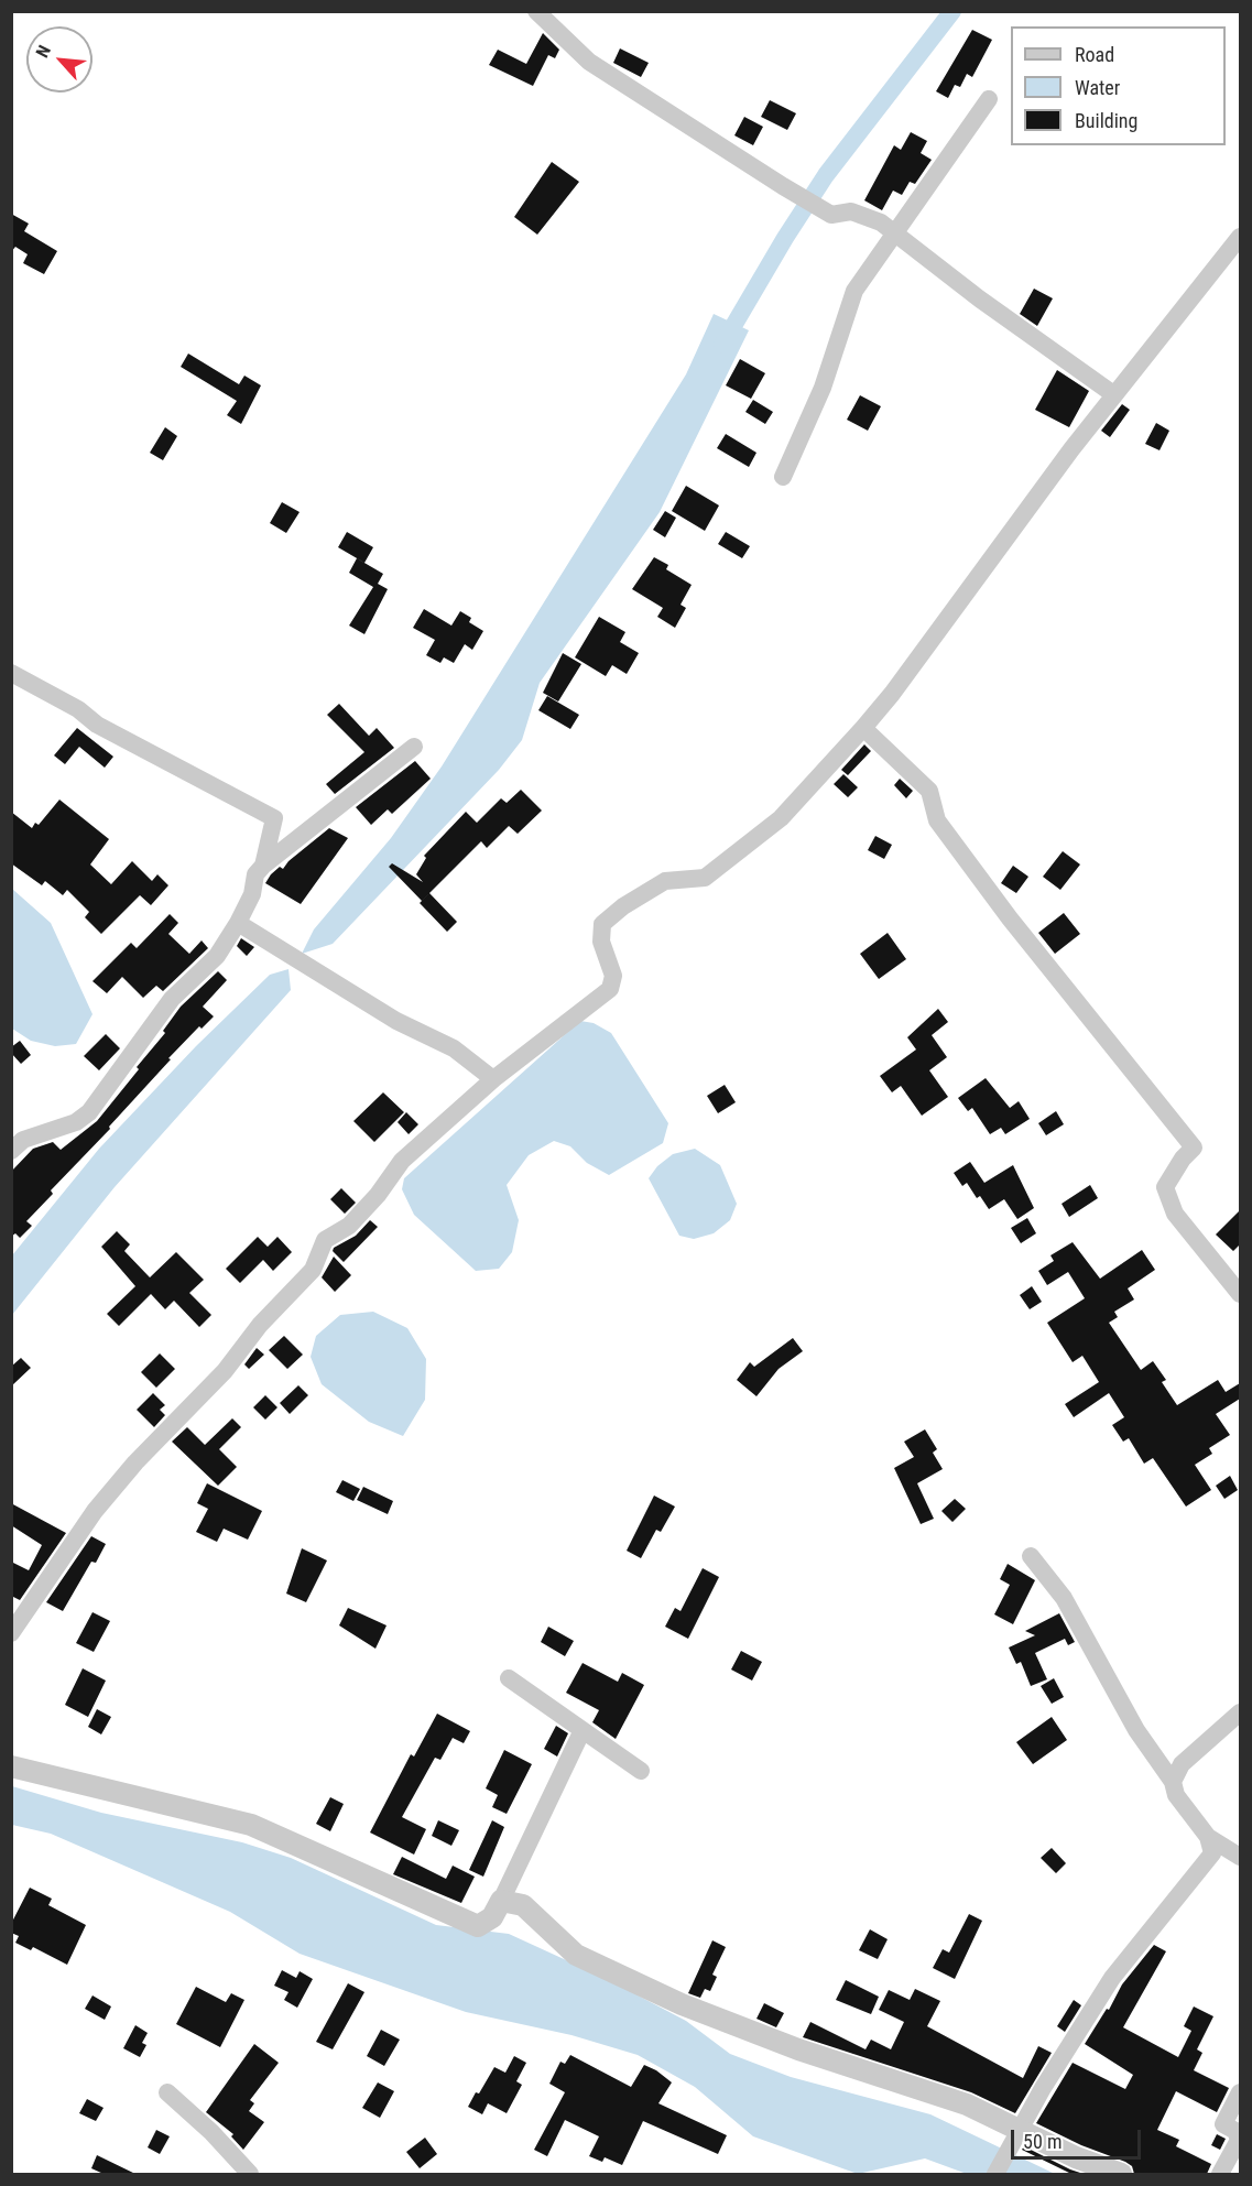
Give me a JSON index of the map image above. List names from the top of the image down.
{
  "legend": ["Road", "Water", "Building"],
  "scale_bar": "50 m",
  "north": "top left"
}
